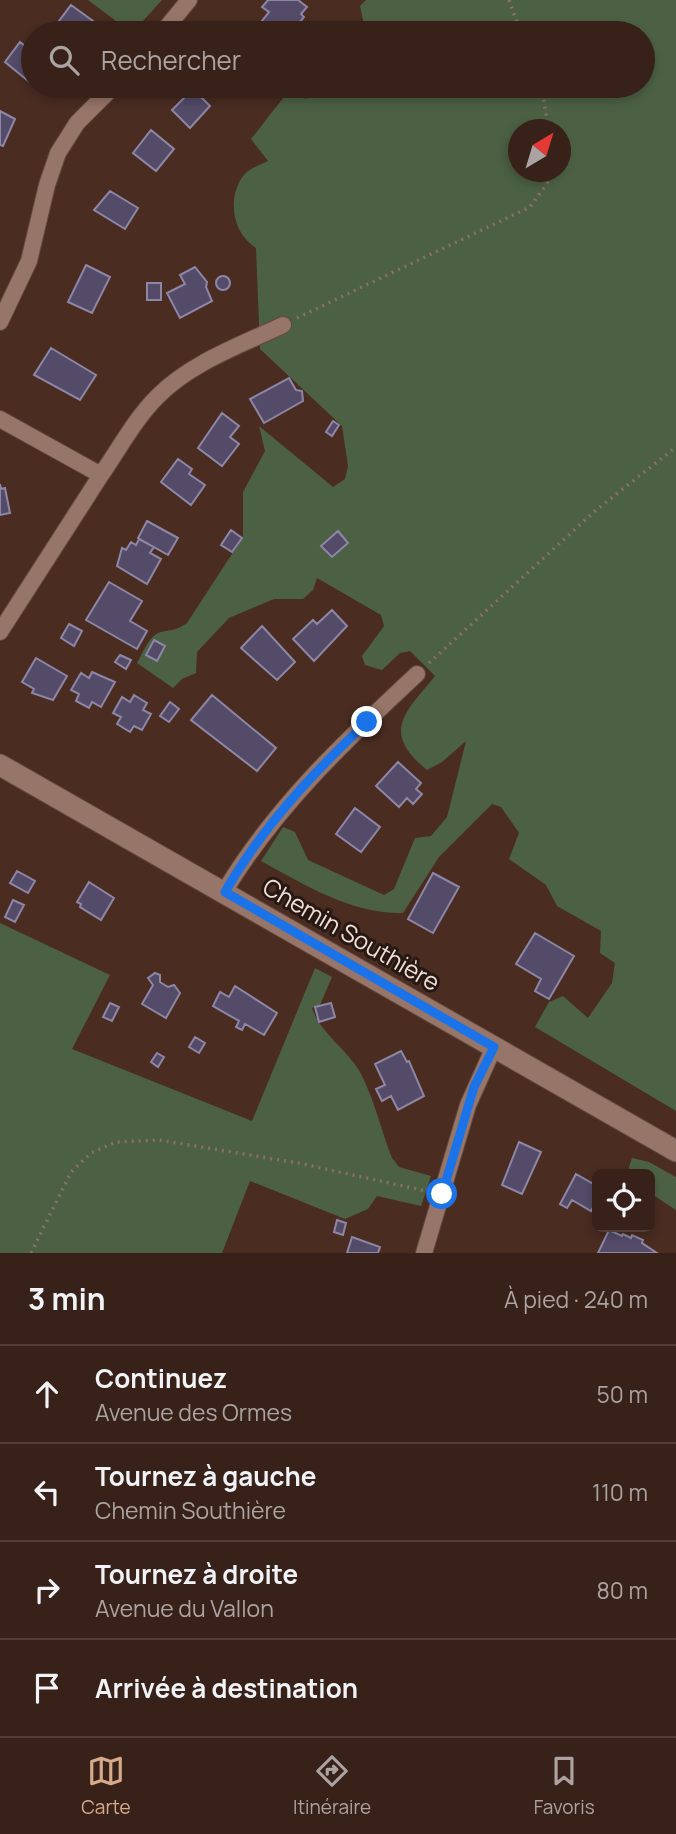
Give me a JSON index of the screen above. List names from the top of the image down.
{
  "streets": {
    "street": ["Chemin Southière"]
  },
  "north": "top right",
  "page": {
    "search": "Rechercher",
    "heading": ["3 min", "À pied · 240 m"],
    "list": [
      ["Continuez", "Avenue des Ormes", "50 m"],
      ["Tournez à gauche", "Chemin Southière", "110 m"],
      ["Tournez à droite", "Avenue du Vallon", "80 m"],
      "Arrivée à destination"
    ],
    "nav": ["Carte", "Itinéraire", "Favoris"]
  }
}
